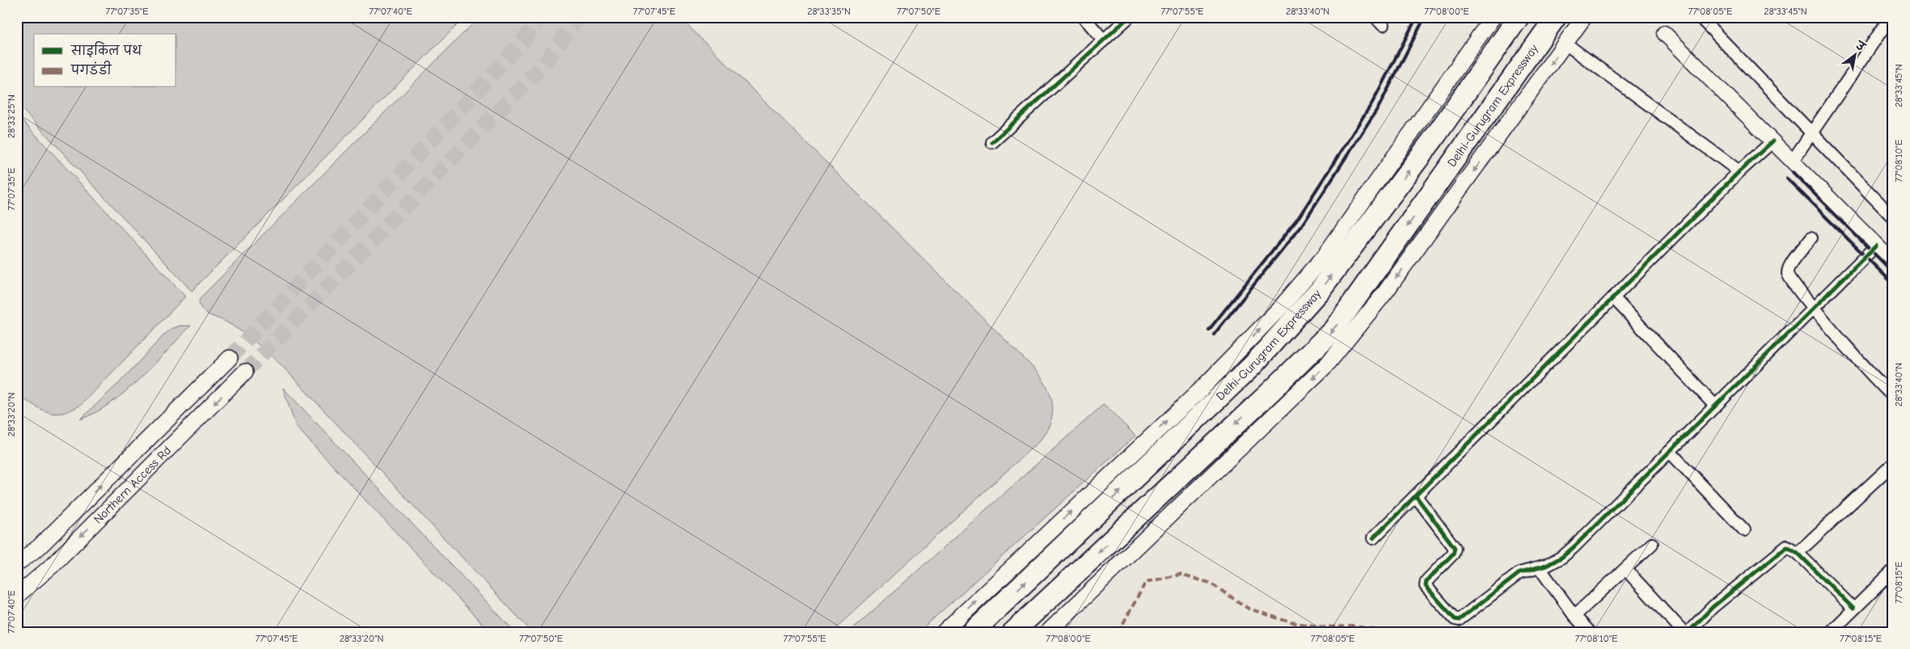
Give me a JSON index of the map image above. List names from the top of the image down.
{
  "streets": {
    "highway": ["Delhi-Gurugram Expressway"],
    "main road": ["Northern Access Rd"]
  },
  "legend": ["साइकिल पथ", "पगडंडी"],
  "north": "top right",
  "coordinates": [
    "77°07'35\"E",
    "77°07'40\"E",
    "77°07'45\"E",
    "28°33'35\"N",
    "77°07'50\"E",
    "77°07'55\"E",
    "28°33'40\"N",
    "77°08'00\"E",
    "77°08'05\"E",
    "28°33'45\"N",
    "28°33'25\"N",
    "77°08'10\"E",
    "28°33'20\"N",
    "77°08'15\"E"
  ]
}
